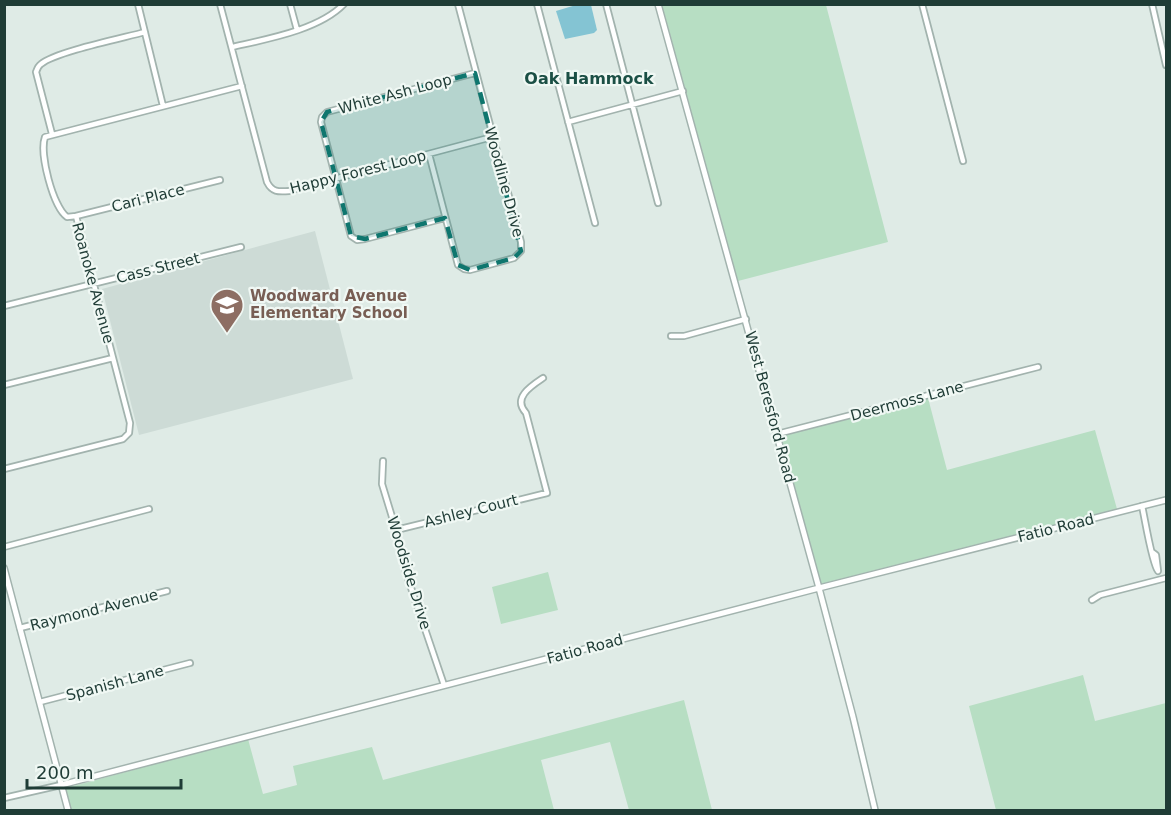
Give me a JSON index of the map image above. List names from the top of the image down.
{
  "streets": {
    "street": [
      "White Ash Loop",
      "Happy Forest Loop",
      "Woodline Drive",
      "Cari Place",
      "Cass Street",
      "Roanoke Avenue",
      "Deermoss Lane",
      "West Beresford Road",
      "Ashley Court",
      "Fatio Road",
      "Woodside Drive",
      "Raymond Avenue",
      "Spanish Lane"
    ]
  },
  "crossings": [
    ["White Ash Loop", "Happy Forest Loop"],
    ["White Ash Loop", "Woodline Drive"],
    ["Happy Forest Loop", "Woodline Drive"],
    ["Cari Place", "Roanoke Avenue"],
    ["Cass Street", "Roanoke Avenue"],
    ["Deermoss Lane", "West Beresford Road"],
    ["West Beresford Road", "Fatio Road"],
    ["Ashley Court", "Woodside Drive"],
    ["Fatio Road", "Woodside Drive"]
  ],
  "districts": ["Oak Hammock"],
  "places": {
    "school or university": ["Woodward Avenue Elementary School"]
  },
  "scale_bar": "200 m"
}
